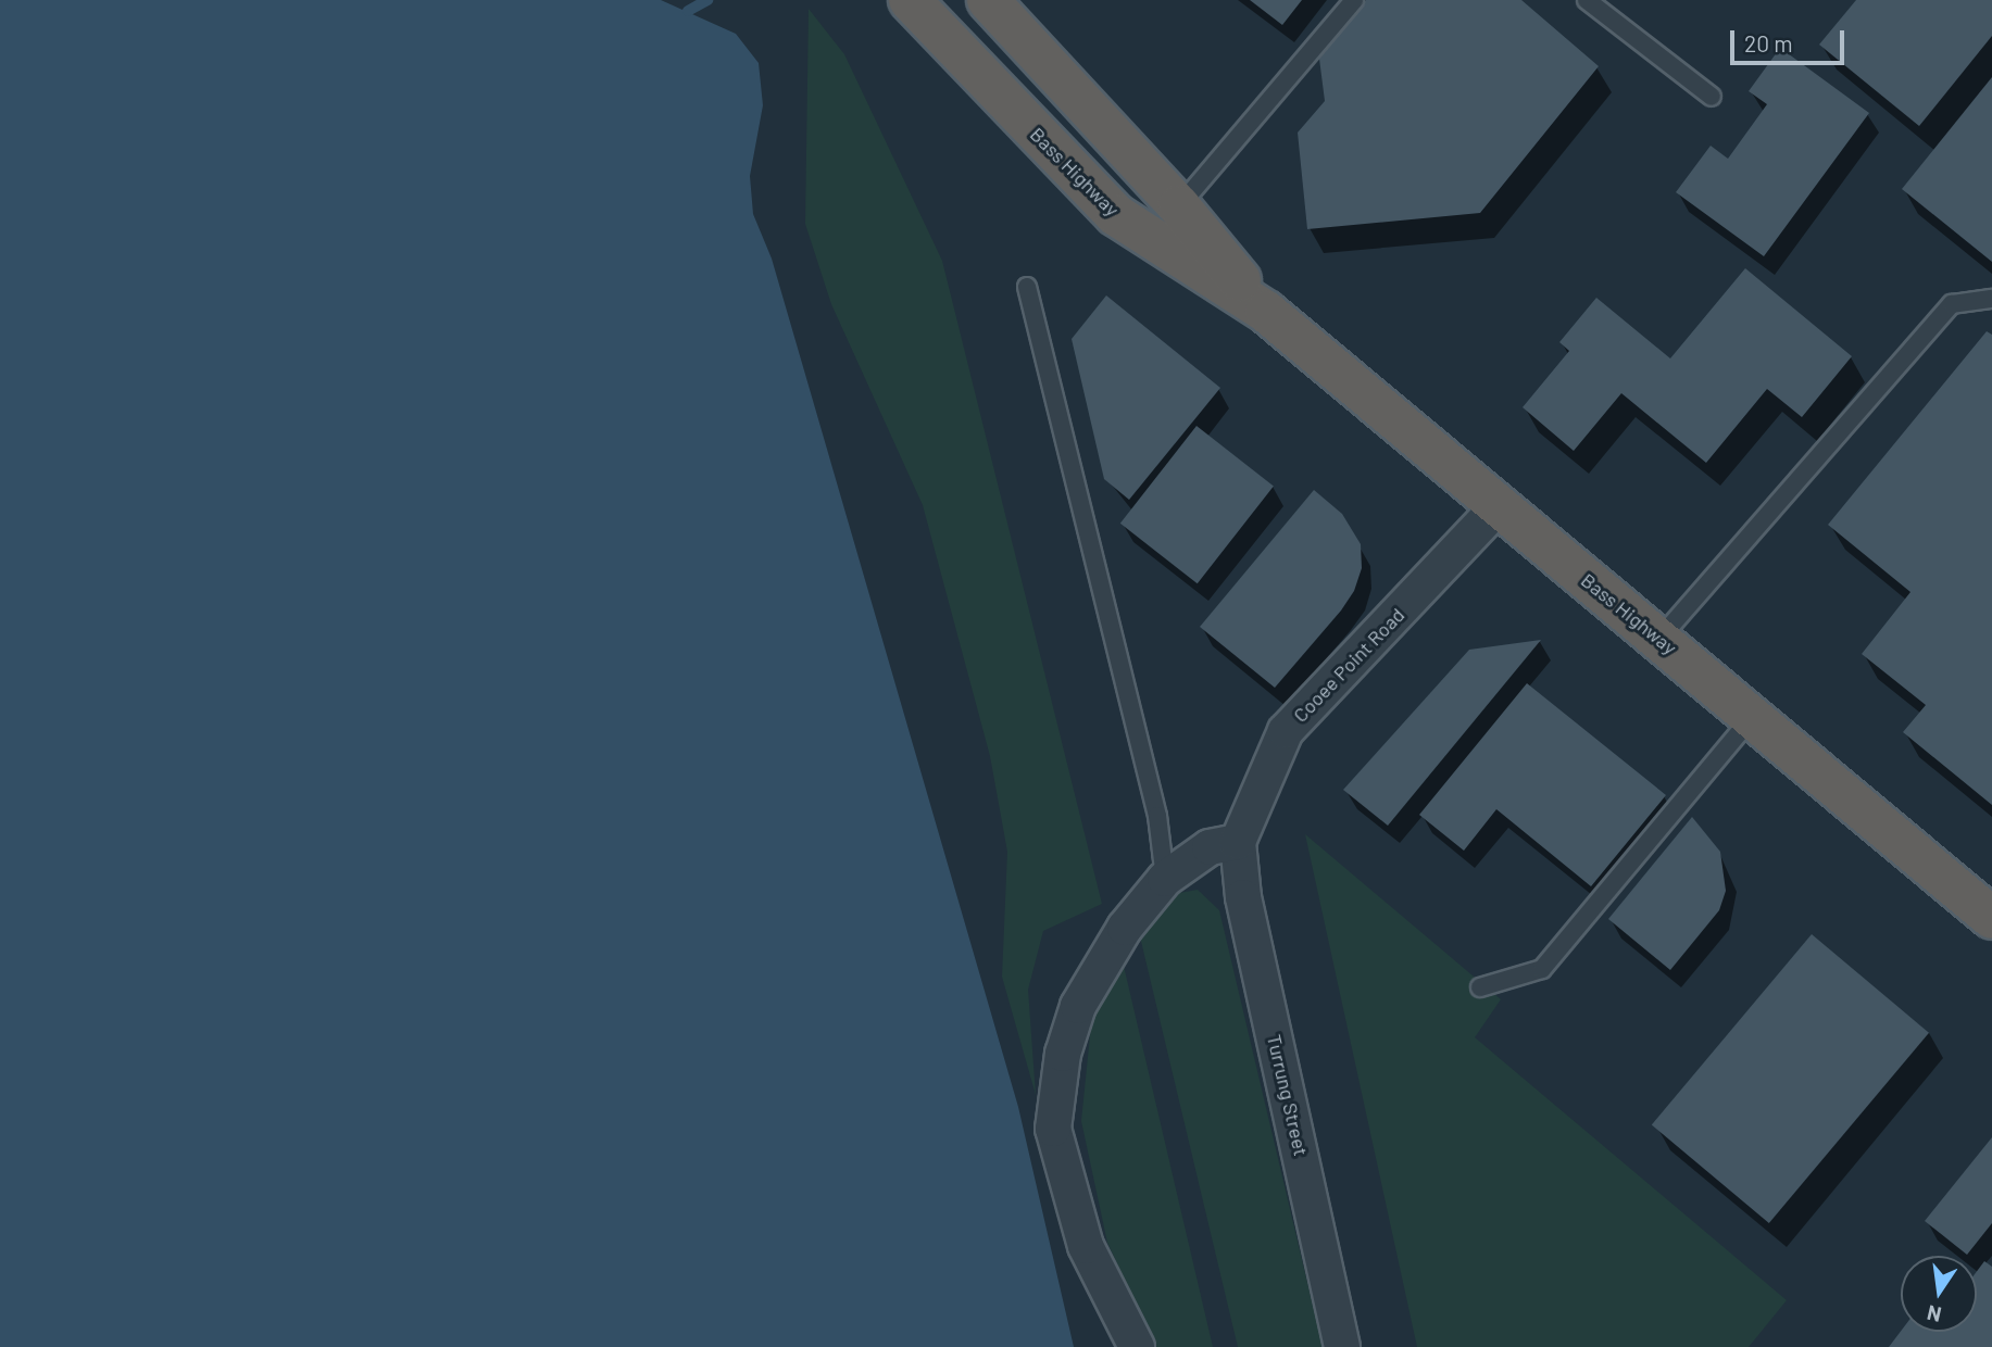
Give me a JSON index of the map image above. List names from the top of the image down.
{
  "streets": {
    "highway": ["Bass Highway"],
    "street": ["Cooee Point Road", "Turrung Street"]
  },
  "crossings": [
    ["Bass Highway", "Cooee Point Road"],
    ["Cooee Point Road", "Turrung Street"]
  ],
  "scale_bar": "20 m",
  "north": "bottom"
}
